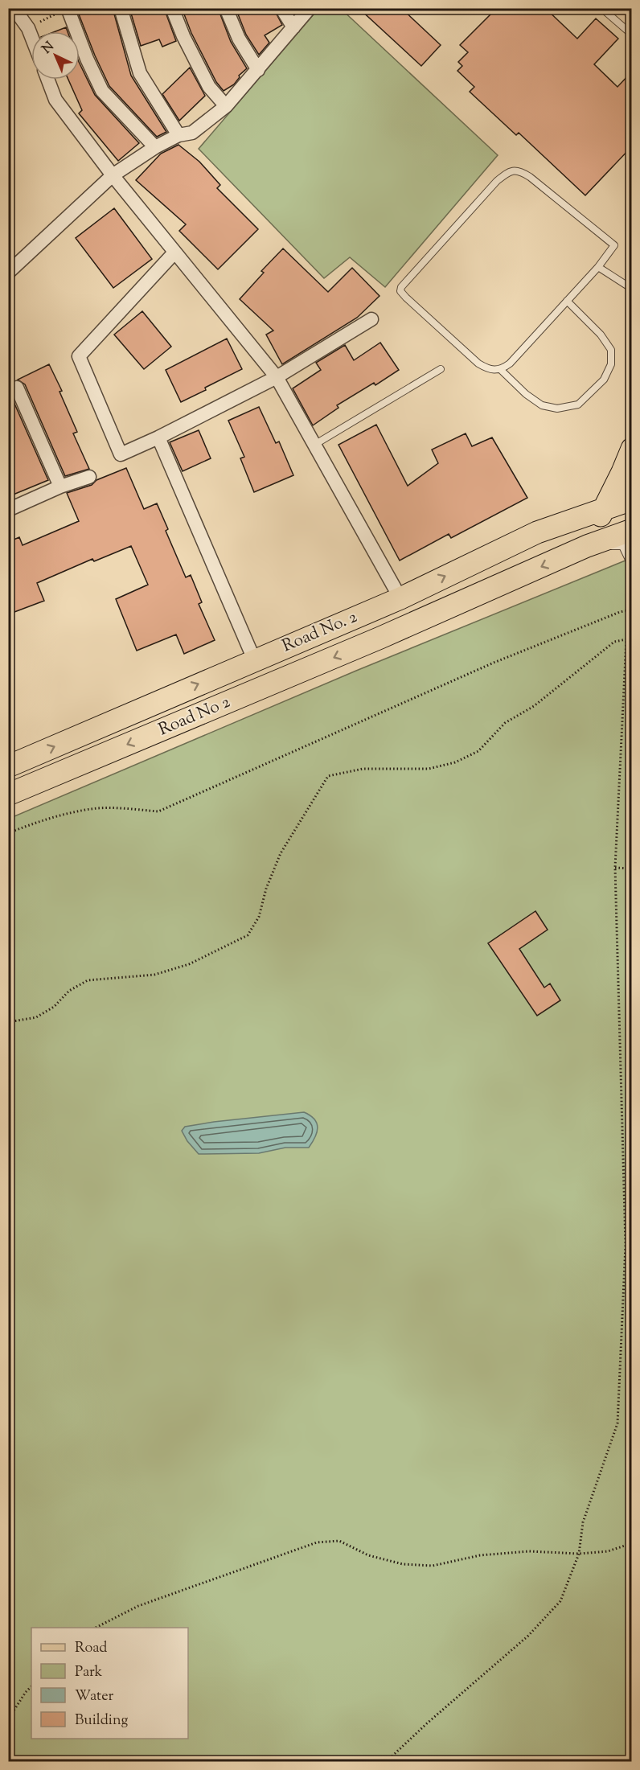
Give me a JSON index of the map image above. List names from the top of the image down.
{
  "streets": {
    "main road": ["Road No. 2", "Road No 2"]
  },
  "one_way": ["Road No. 2", "Road No 2"],
  "legend": [
    "Road",
    "Park",
    "Water",
    "Building"
  ],
  "north": "top left"
}
